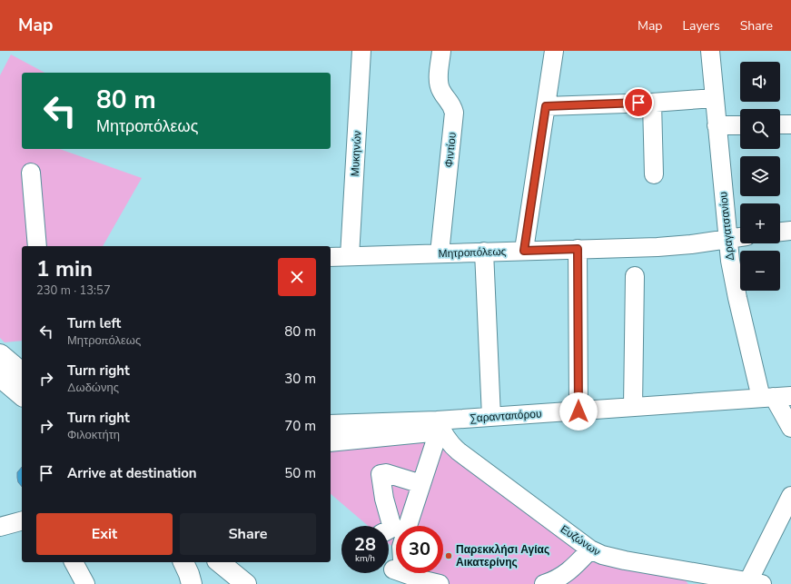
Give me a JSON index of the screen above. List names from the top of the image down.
{
  "streets": {
    "street": [
      "Φιντίου",
      "Μυκηνών",
      "Δραγατσανίου",
      "Μητροπόλεως",
      "Σαρανταπόρου",
      "Ευζώνων"
    ]
  },
  "crossings": [
    ["Φιντίου", "Μητροπόλεως"],
    ["Μυκηνών", "Μητροπόλεως"],
    ["Δραγατσανίου", "Μητροπόλεως"],
    ["Δραγατσανίου", "Σαρανταπόρου"],
    ["Σαρανταπόρου", "Ευζώνων"]
  ],
  "places": ["Παρεκκλήσι Αγίας Αικατερίνης"],
  "page": {
    "header": "Map",
    "nav": ["Map", "Layers", "Share"],
    "map_buttons": ["+", "−"],
    "turn": ["80 m", "Μητροπόλεως"],
    "heading": ["1 min", "230 m · 13:57"],
    "list": [
      {
        "name": "Turn left",
        "note": "Μητροπόλεως",
        "value": "80 m"
      },
      {
        "name": "Turn right",
        "note": "Δωδώνης",
        "value": "30 m"
      },
      {
        "name": "Turn right",
        "note": "Φιλοκτήτη",
        "value": "70 m"
      },
      {
        "name": "Arrive at destination",
        "value": "50 m"
      }
    ],
    "buttons": ["Exit", "Share"],
    "speed": "28 km/h",
    "limit": "30"
  }
}
